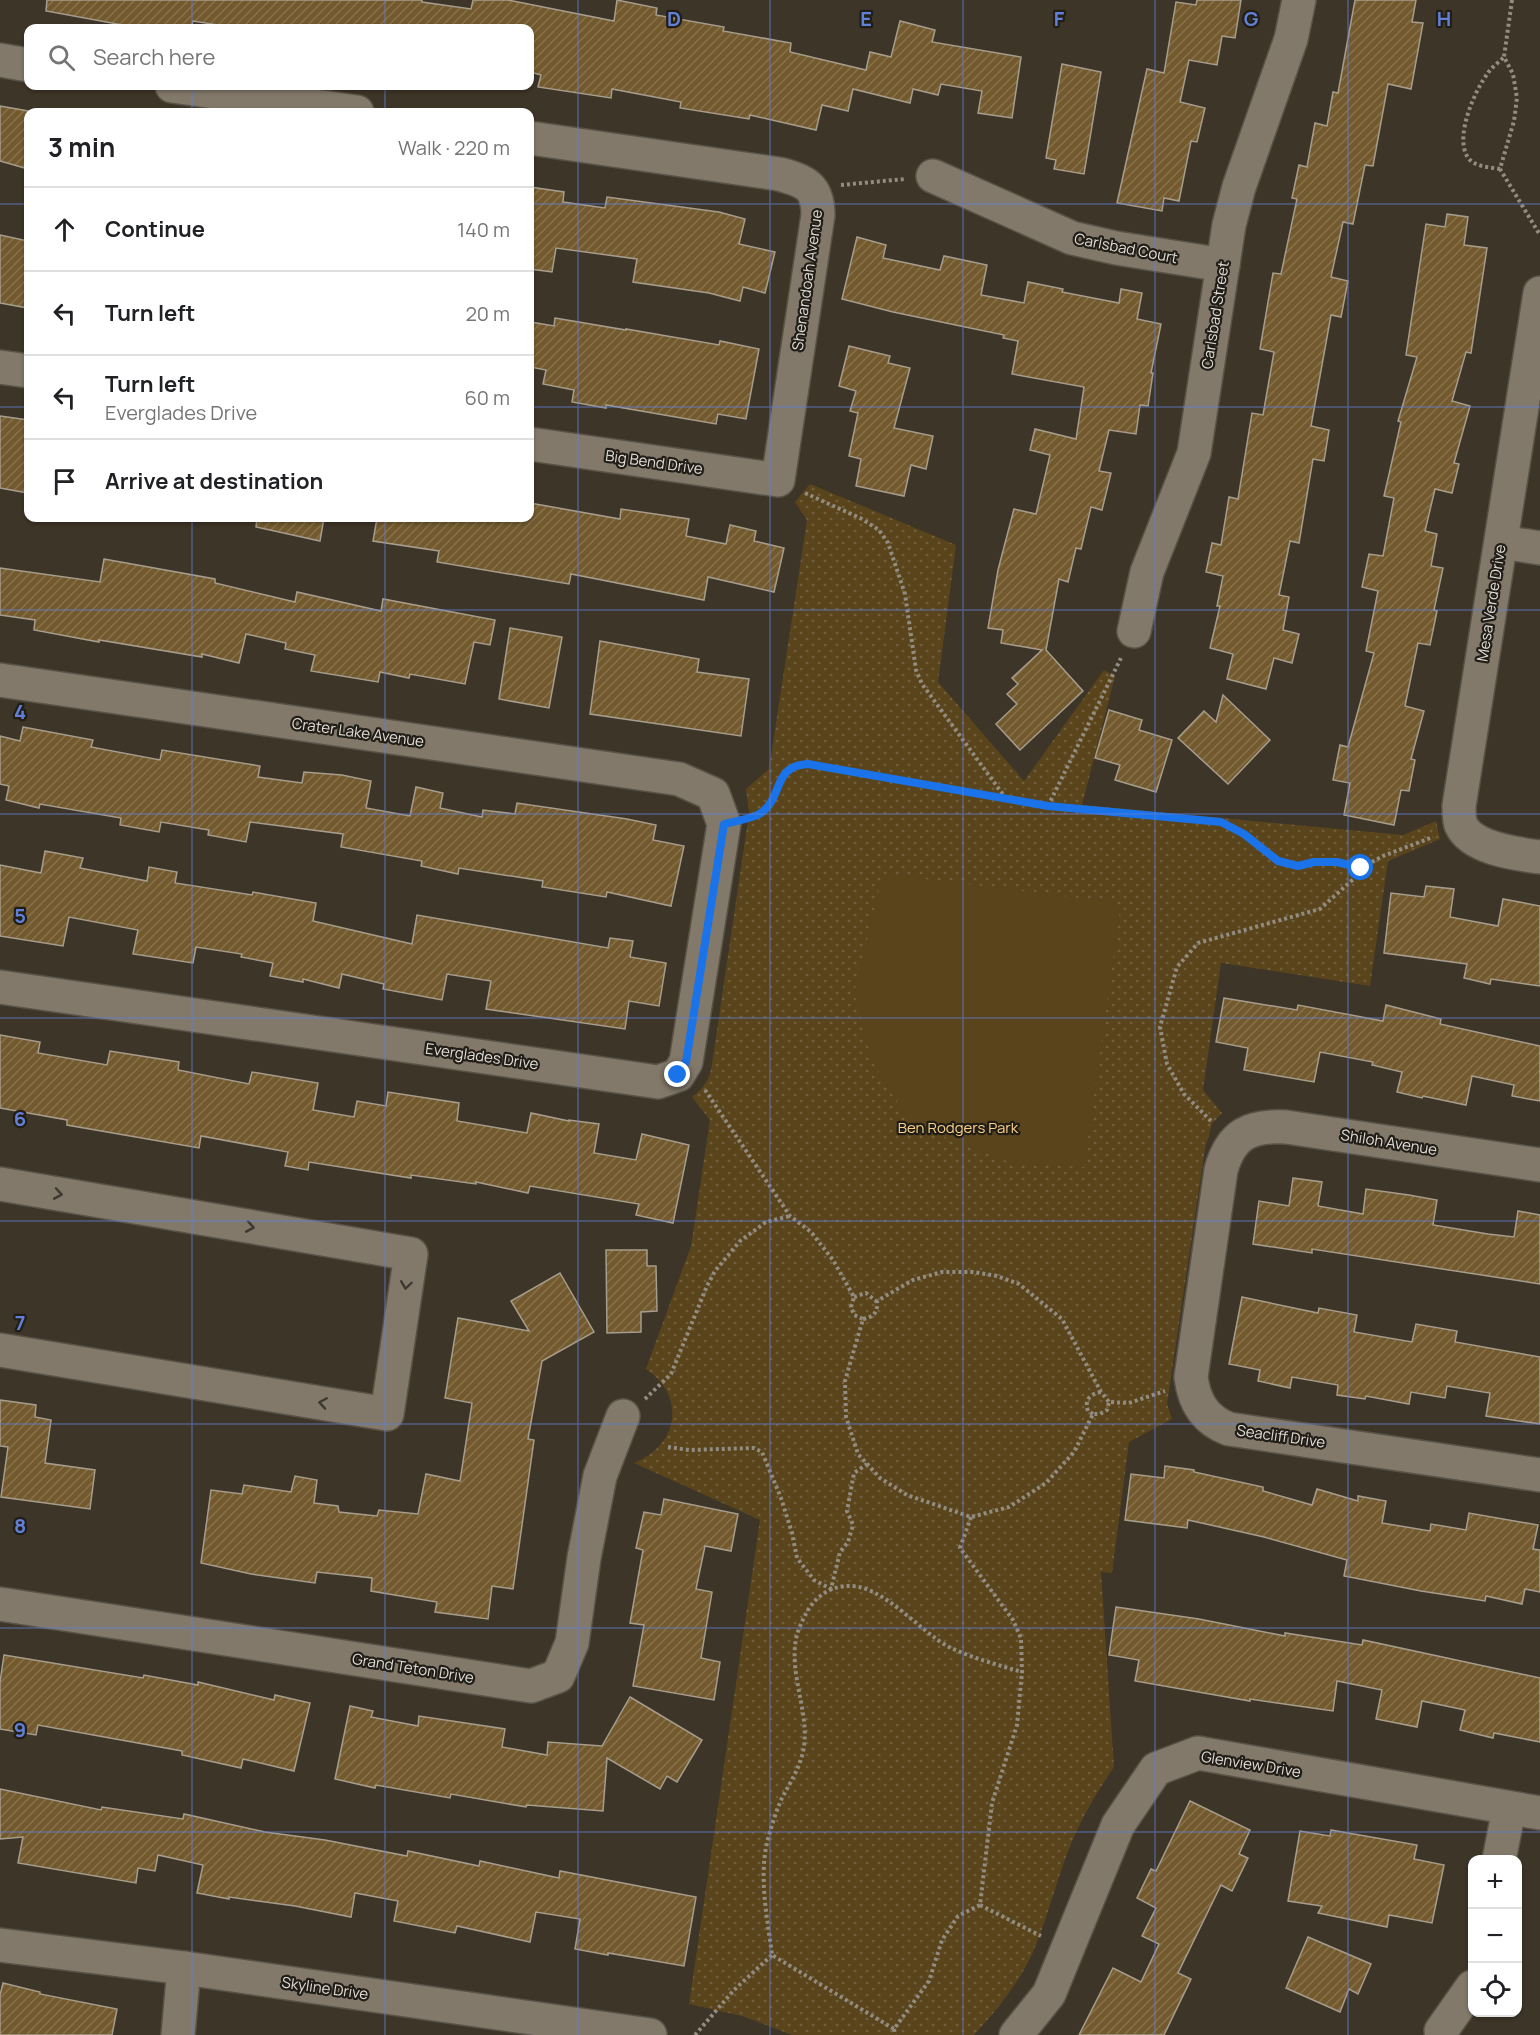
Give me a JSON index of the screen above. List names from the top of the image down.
{
  "streets": {
    "street": [
      "Carlsbad Court",
      "Shenandoah Avenue",
      "Carlsbad Street",
      "Big Bend Drive",
      "Mesa Verde Drive",
      "Crater Lake Avenue",
      "Everglades Drive",
      "Shiloh Avenue",
      "Seacliff Drive",
      "Grand Teton Drive",
      "Glenview Drive",
      "Skyline Drive"
    ]
  },
  "crossings": [
    ["Carlsbad Court", "Carlsbad Street"],
    ["Shenandoah Avenue", "Big Bend Drive"],
    ["Shiloh Avenue", "Seacliff Drive"]
  ],
  "parks": ["Ben Rodgers Park"],
  "page": {
    "search": "Search here",
    "heading": ["3 min", "Walk · 220 m"],
    "list": [
      ["Continue", "140 m"],
      ["Turn left", "20 m"],
      ["Turn left", "Everglades Drive", "60 m"],
      "Arrive at destination"
    ],
    "map_buttons": ["+", "−"]
  },
  "grid": {
    "columns": [
      "D",
      "E",
      "F",
      "G",
      "H"
    ],
    "rows": [
      "4",
      "5",
      "6",
      "7",
      "8",
      "9"
    ]
  }
}
